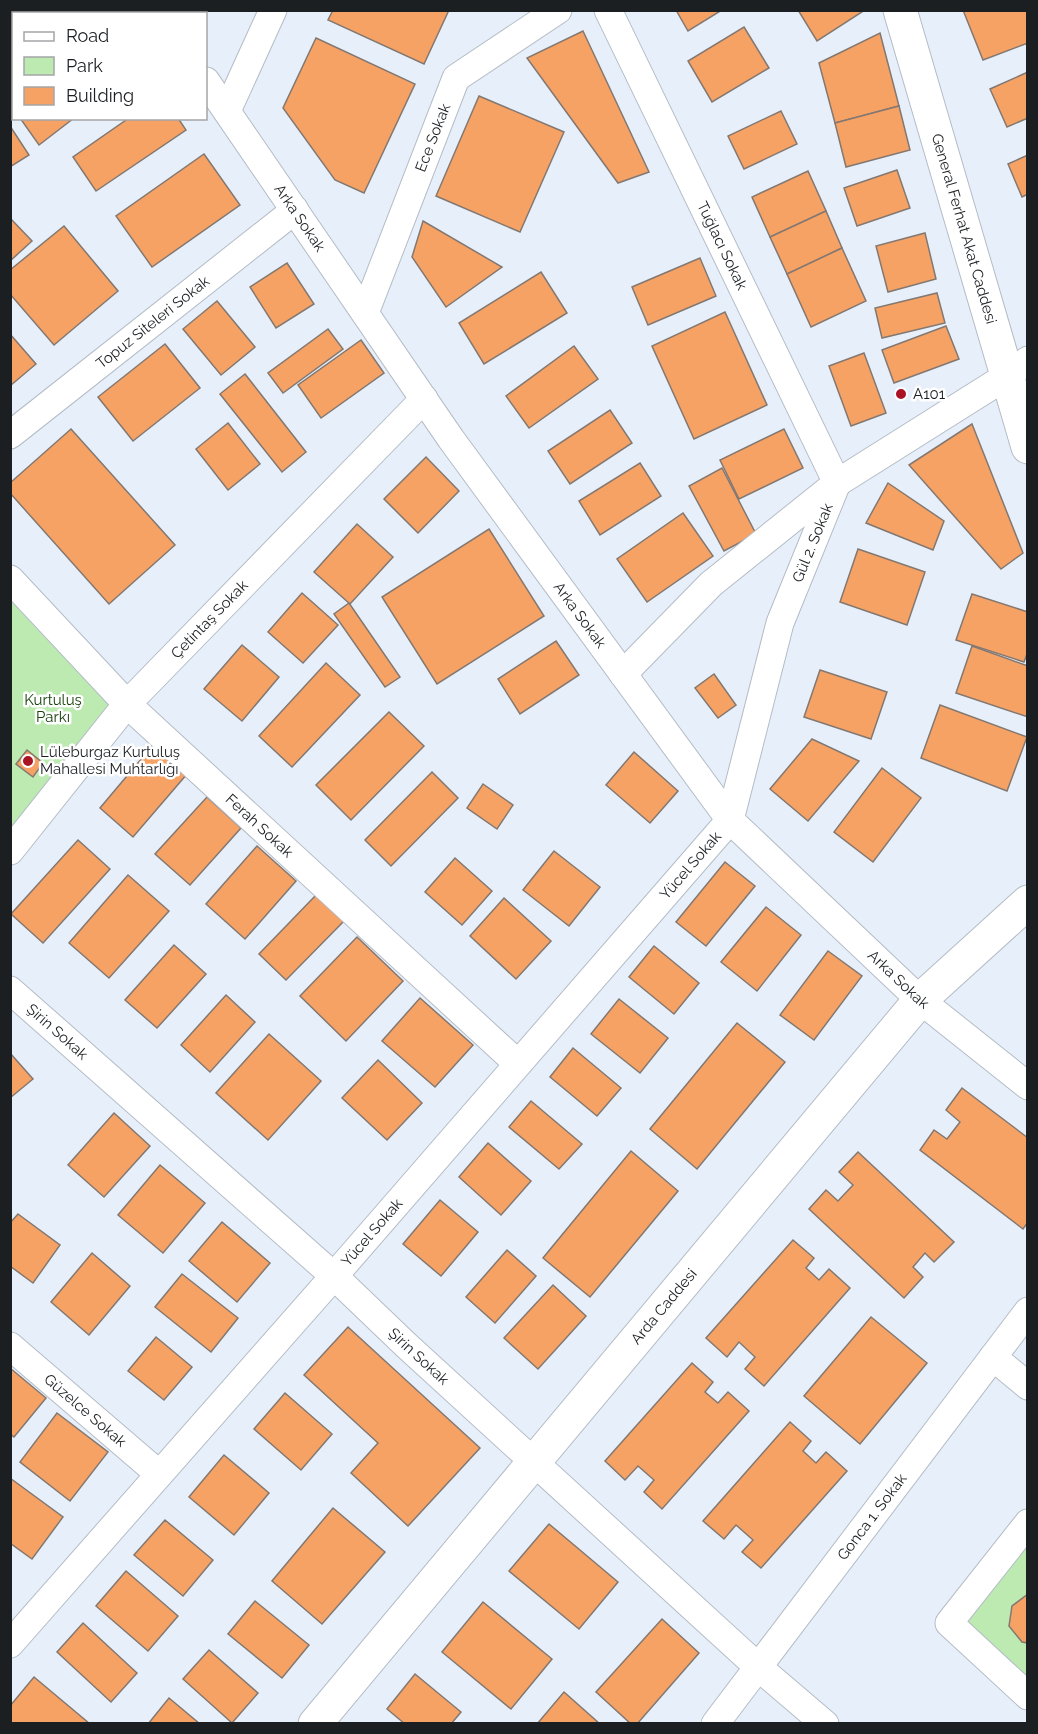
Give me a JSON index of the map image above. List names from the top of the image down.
{
  "streets": {
    "street": [
      "Ece Sokak",
      "Arka Sokak",
      "General Ferhat Akat Caddesi",
      "Tuğlacı Sokak",
      "Topuz Siteleri Sokak",
      "Gül 2. Sokak",
      "Çetintaş Sokak",
      "Ferah Sokak",
      "Yücel Sokak",
      "Şirin Sokak",
      "Arda Caddesi",
      "Güzelce Sokak",
      "Gonca 1. Sokak"
    ]
  },
  "crossings": [
    ["Ece Sokak", "Arka Sokak"],
    ["Arka Sokak", "Topuz Siteleri Sokak"],
    ["Arka Sokak", "Gül 2. Sokak"],
    ["Arka Sokak", "Çetintaş Sokak"],
    ["Arka Sokak", "Yücel Sokak"],
    ["Arka Sokak", "Arda Caddesi"],
    ["General Ferhat Akat Caddesi", "Gül 2. Sokak"],
    ["Tuğlacı Sokak", "Gül 2. Sokak"],
    ["Gül 2. Sokak", "Yücel Sokak"],
    ["Çetintaş Sokak", "Ferah Sokak"],
    ["Ferah Sokak", "Yücel Sokak"],
    ["Yücel Sokak", "Şirin Sokak"],
    ["Yücel Sokak", "Güzelce Sokak"],
    ["Şirin Sokak", "Arda Caddesi"],
    ["Şirin Sokak", "Gonca 1. Sokak"]
  ],
  "parks": ["Kurtuluş Parkı"],
  "places": ["A101", "Lüleburgaz Kurtuluş Mahallesi Muhtarlığı"],
  "legend": ["Road", "Park", "Building"]
}
